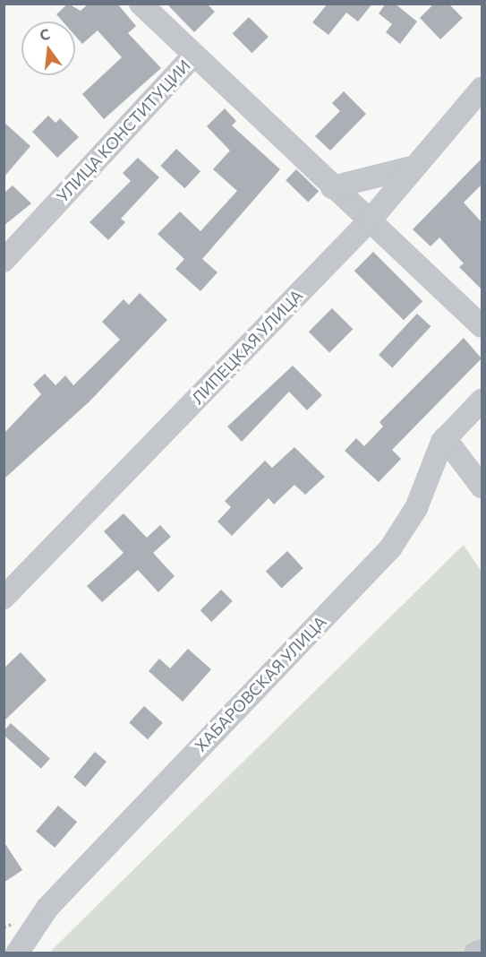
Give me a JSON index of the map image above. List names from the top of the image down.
{
  "streets": {
    "street": ["УЛИЦА КОНСТИТУЦИИ", "ЛИПЕЦКАЯ УЛИЦА", "ХАБАРОВСКАЯ УЛИЦА"]
  },
  "north": "top"
}
